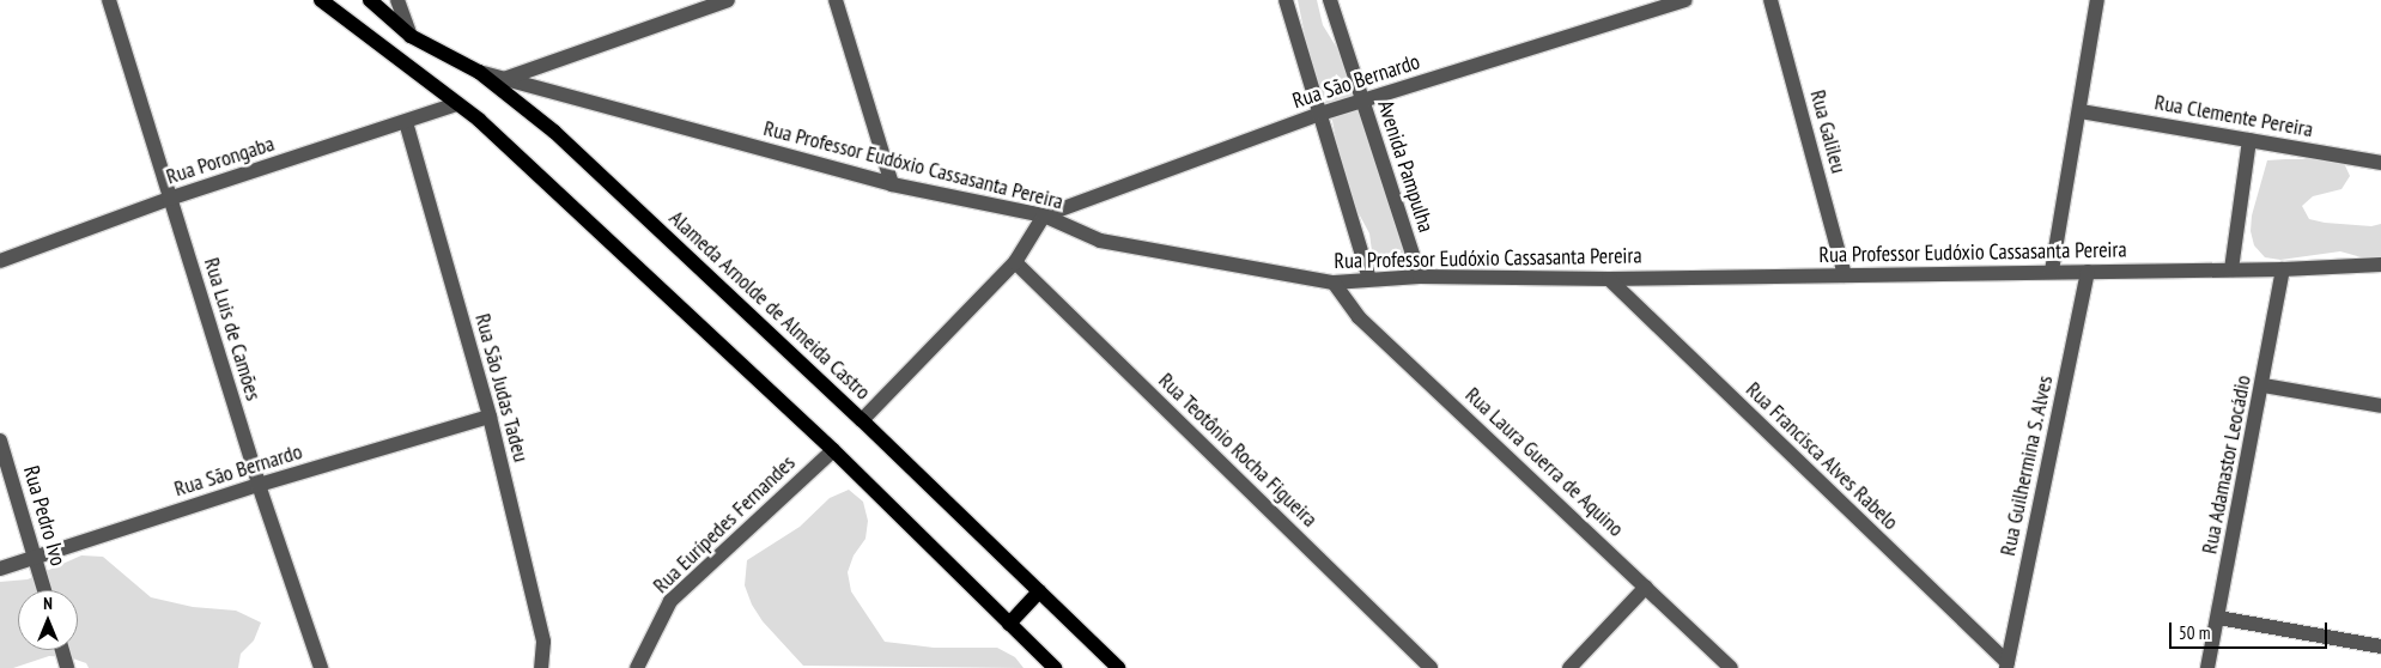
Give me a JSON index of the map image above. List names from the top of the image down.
{
  "streets": {
    "main road": ["Alameda Arnolde de Almeida Castro"],
    "street": [
      "Rua São Bernardo",
      "Rua Clemente Pereira",
      "Rua Galileu",
      "Rua Porongaba",
      "Rua Professor Eudóxio Cassasanta Pereira",
      "Avenida Pampulha",
      "Rua Luis de Camões",
      "Rua São Judas Tadeu",
      "Rua Teotônio Rocha Figueira",
      "Rua Francisca Alves Rabelo",
      "Rua Laura Guerra de Aquino",
      "Rua Adamastor Leocádio",
      "Rua Guilhermina S. Alves",
      "Rua Pedro Ivo",
      "Rua Eurípedes Fernandes"
    ]
  },
  "crossings": [
    ["Rua São Bernardo", "Rua Professor Eudóxio Cassasanta Pereira"],
    ["Rua São Bernardo", "Avenida Pampulha"],
    ["Rua São Bernardo", "Rua Luis de Camões"],
    ["Rua São Bernardo", "Rua São Judas Tadeu"],
    ["Rua São Bernardo", "Rua Pedro Ivo"],
    ["Rua Galileu", "Rua Professor Eudóxio Cassasanta Pereira"],
    ["Rua Porongaba", "Rua Luis de Camões"],
    ["Rua Porongaba", "Rua São Judas Tadeu"],
    ["Rua Professor Eudóxio Cassasanta Pereira", "Avenida Pampulha"],
    ["Rua Professor Eudóxio Cassasanta Pereira", "Alameda Arnolde de Almeida Castro"],
    ["Rua Professor Eudóxio Cassasanta Pereira", "Rua Francisca Alves Rabelo"],
    ["Rua Professor Eudóxio Cassasanta Pereira", "Rua Laura Guerra de Aquino"],
    ["Rua Professor Eudóxio Cassasanta Pereira", "Rua Adamastor Leocádio"],
    ["Rua Professor Eudóxio Cassasanta Pereira", "Rua Guilhermina S. Alves"],
    ["Rua Francisca Alves Rabelo", "Rua Guilhermina S. Alves"]
  ],
  "scale_bar": "50 m",
  "north": "top"
}
